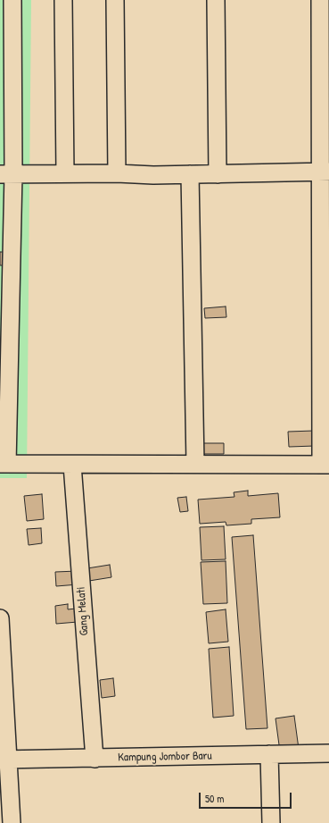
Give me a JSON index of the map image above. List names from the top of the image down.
{
  "streets": {
    "street": ["Gang Melati", "Kampung Jombor Baru"]
  },
  "crossings": [
    ["Gang Melati", "Kampung Jombor Baru"]
  ],
  "scale_bar": "50 m"
}
